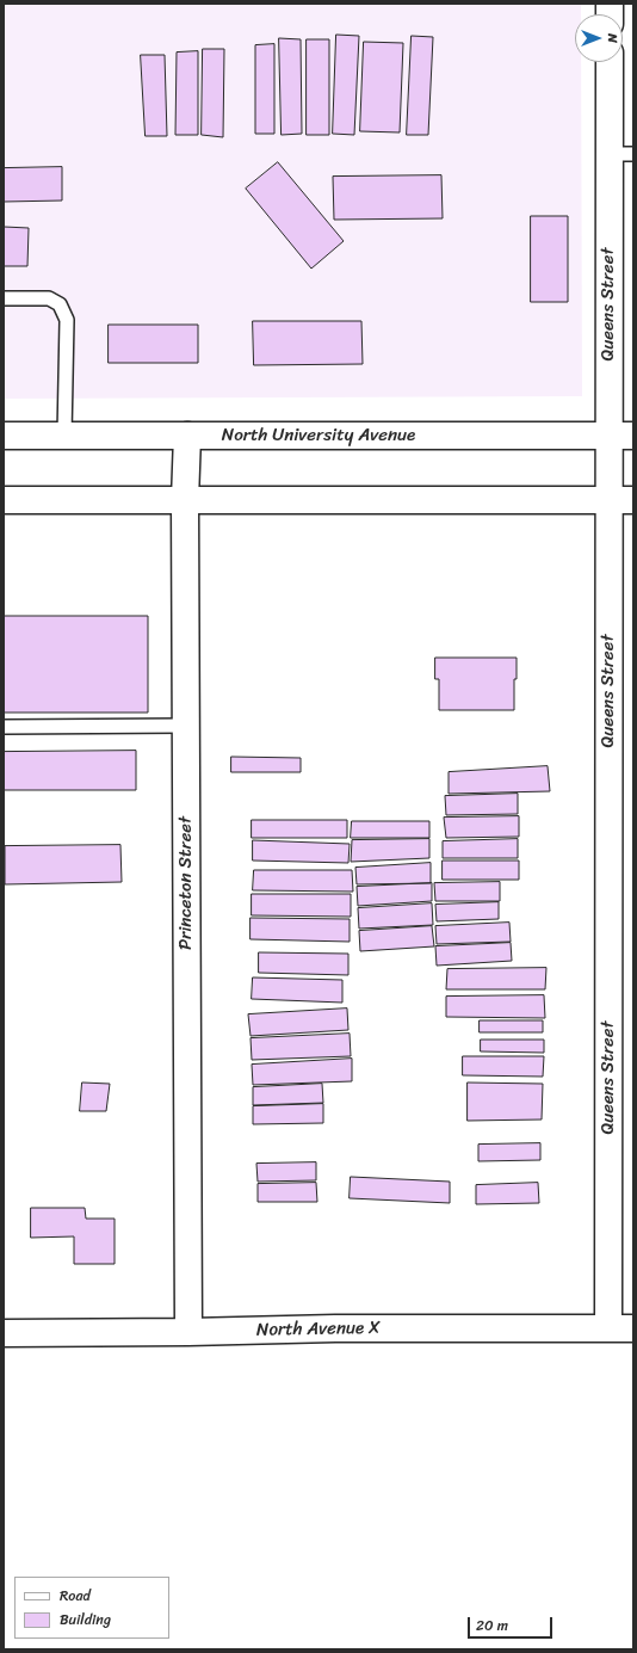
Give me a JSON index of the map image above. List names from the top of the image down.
{
  "streets": {
    "street": [
      "Queens Street",
      "North University Avenue",
      "Princeton Street",
      "North Avenue X"
    ]
  },
  "crossings": [
    ["Queens Street", "North University Avenue"],
    ["Queens Street", "North Avenue X"],
    ["North University Avenue", "Princeton Street"],
    ["Princeton Street", "North Avenue X"]
  ],
  "legend": ["Road", "Building"],
  "scale_bar": "20 m",
  "north": "right"
}
